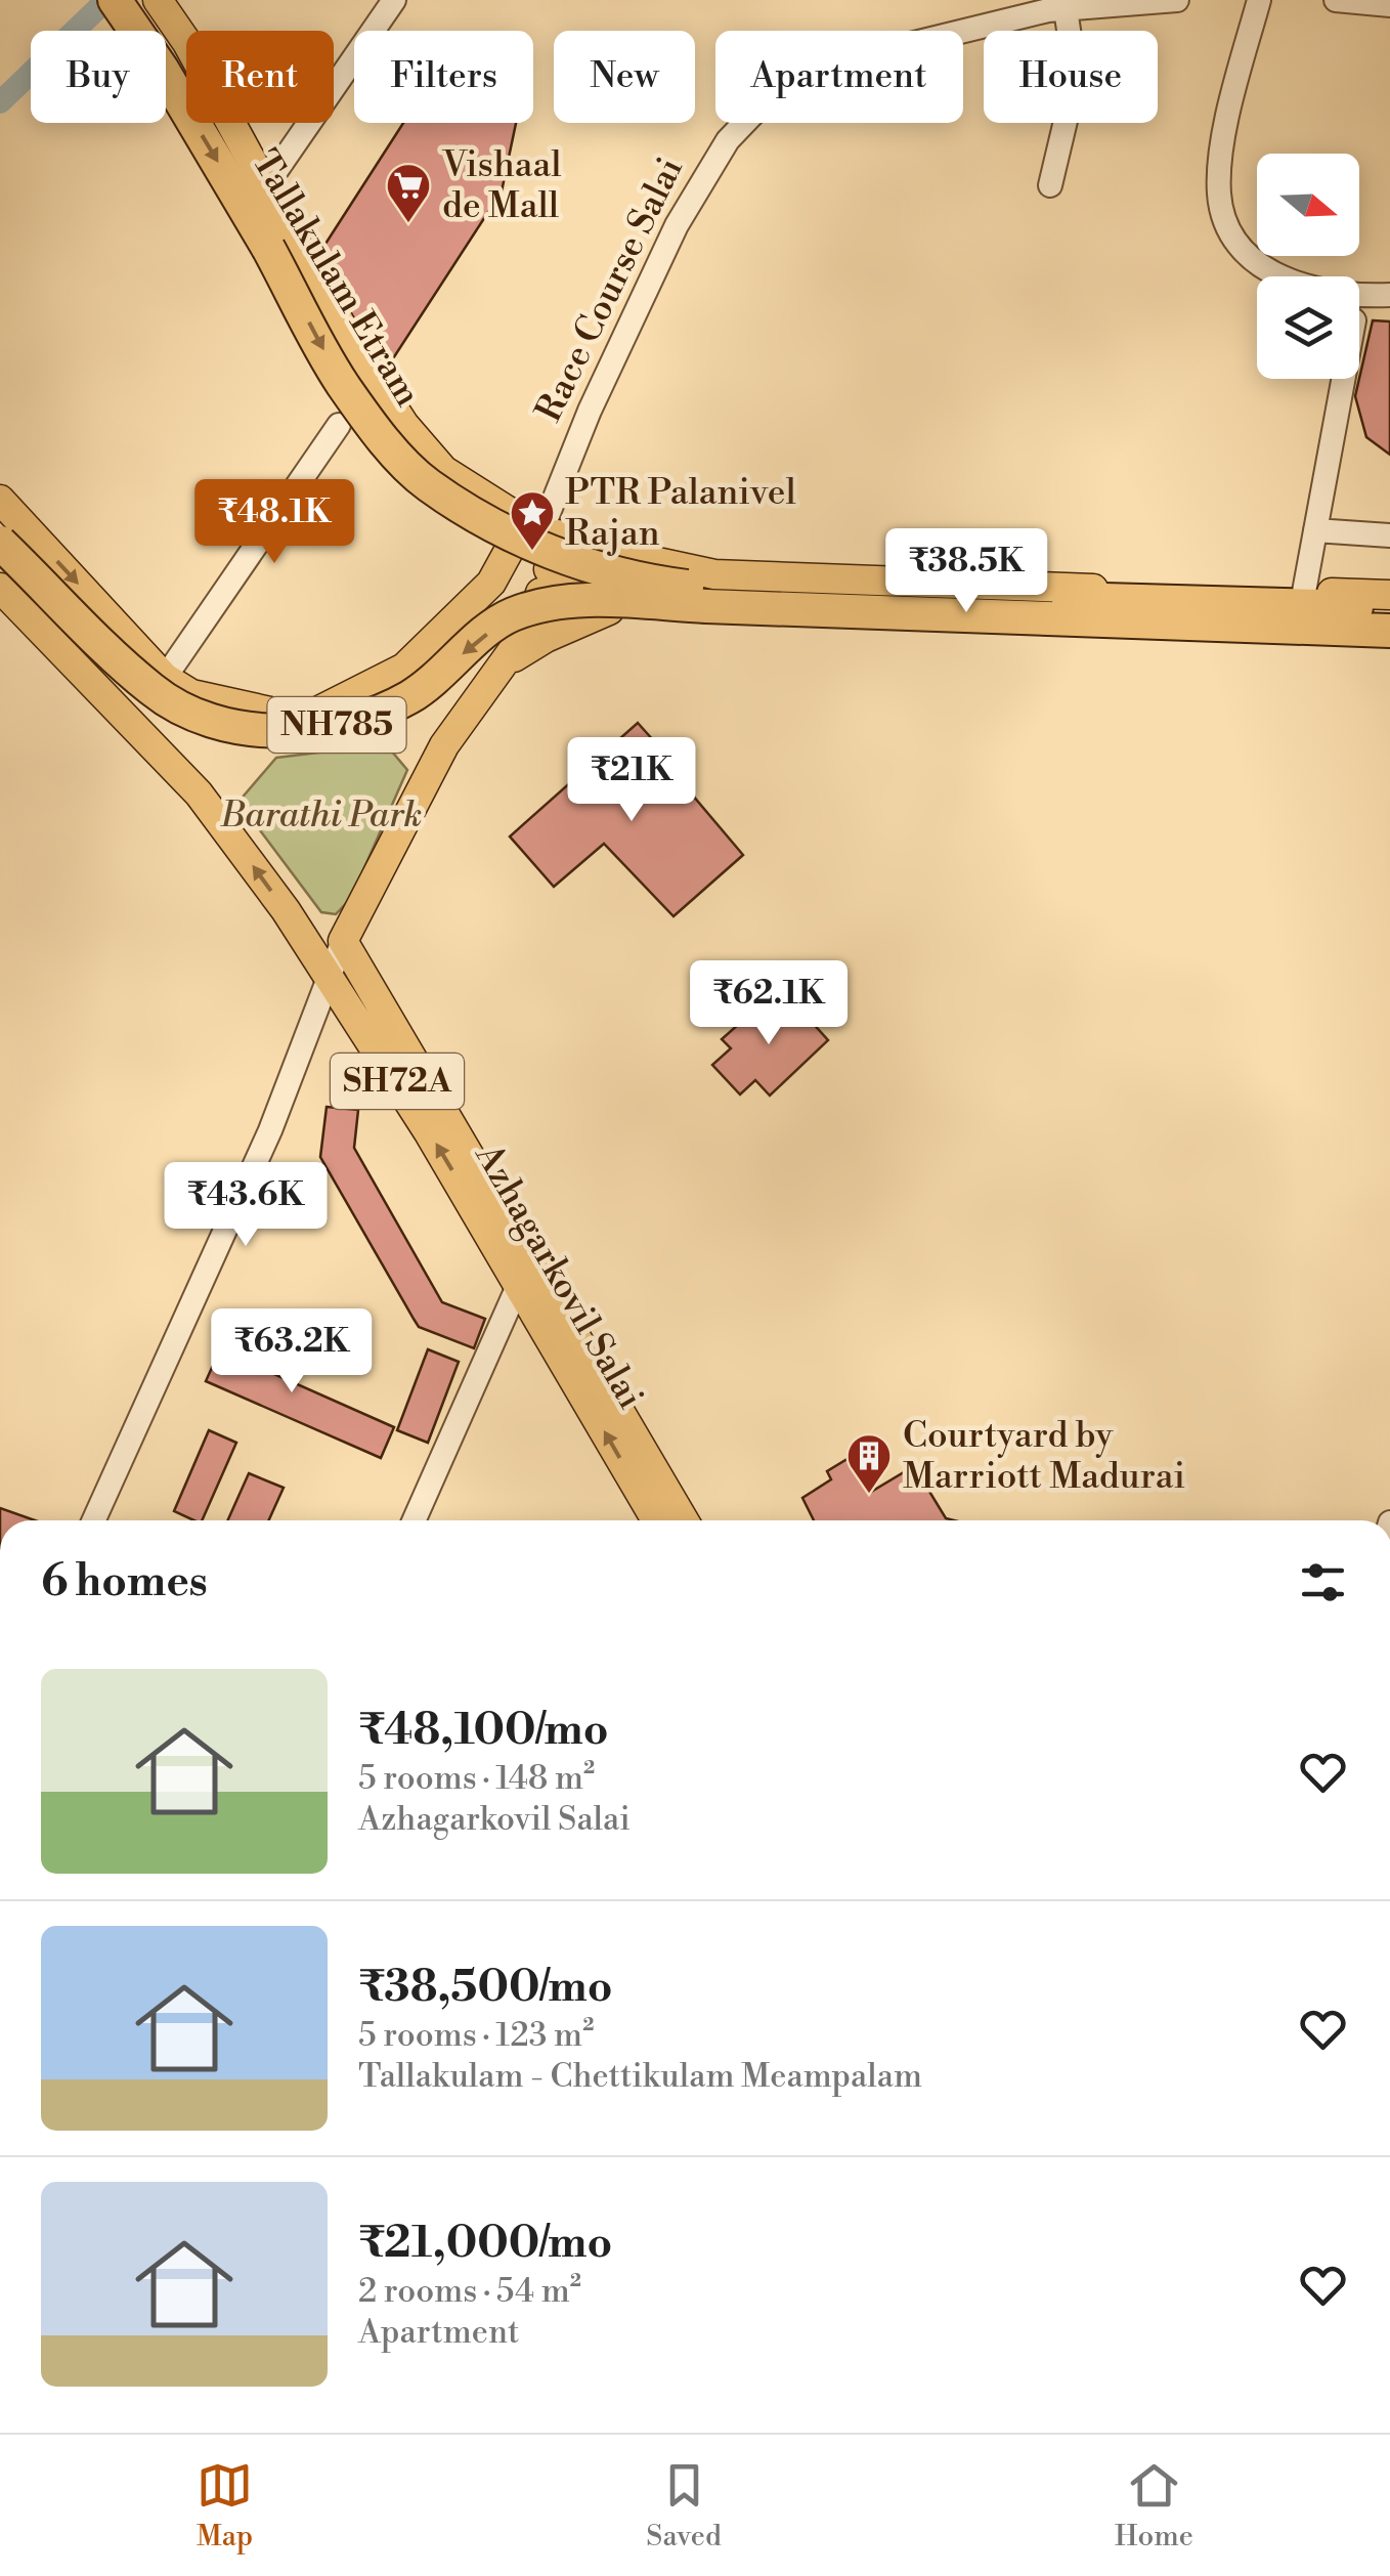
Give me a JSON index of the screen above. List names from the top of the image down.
{
  "streets": {
    "highway": ["Tallakulam Etram", "NH785"],
    "main road": ["SH72A", "Azhagarkovil Salai"],
    "street": ["Race Course Salai"]
  },
  "one_way": ["Tallakulam Etram"],
  "parks": ["Barathi Park"],
  "places": {
    "supermarket": ["Vishaal de Mall"],
    "place": ["PTR Palanivel Rajan"],
    "building": ["Courtyard by Marriott Madurai"]
  },
  "north": "right",
  "page": {
    "chip": [
      "Buy",
      "Rent",
      "Filters",
      "New",
      "Apartment",
      "House"
    ],
    "price": [
      "₹48.1K",
      "₹38.5K",
      "₹21K",
      "₹62.1K",
      "₹43.6K",
      "₹63.2K"
    ],
    "heading": "6 homes",
    "list": [
      {
        "name": "₹48,100/mo",
        "note": "5 rooms · 148 m² · Azhagarkovil Salai"
      },
      {
        "name": "₹38,500/mo",
        "note": "5 rooms · 123 m² · Tallakulam - Chettikulam Meampalam"
      },
      {
        "name": "₹21,000/mo",
        "note": "2 rooms · 54 m² · Apartment"
      }
    ],
    "tabs": ["Map", "Saved", "Home"]
  }
}
